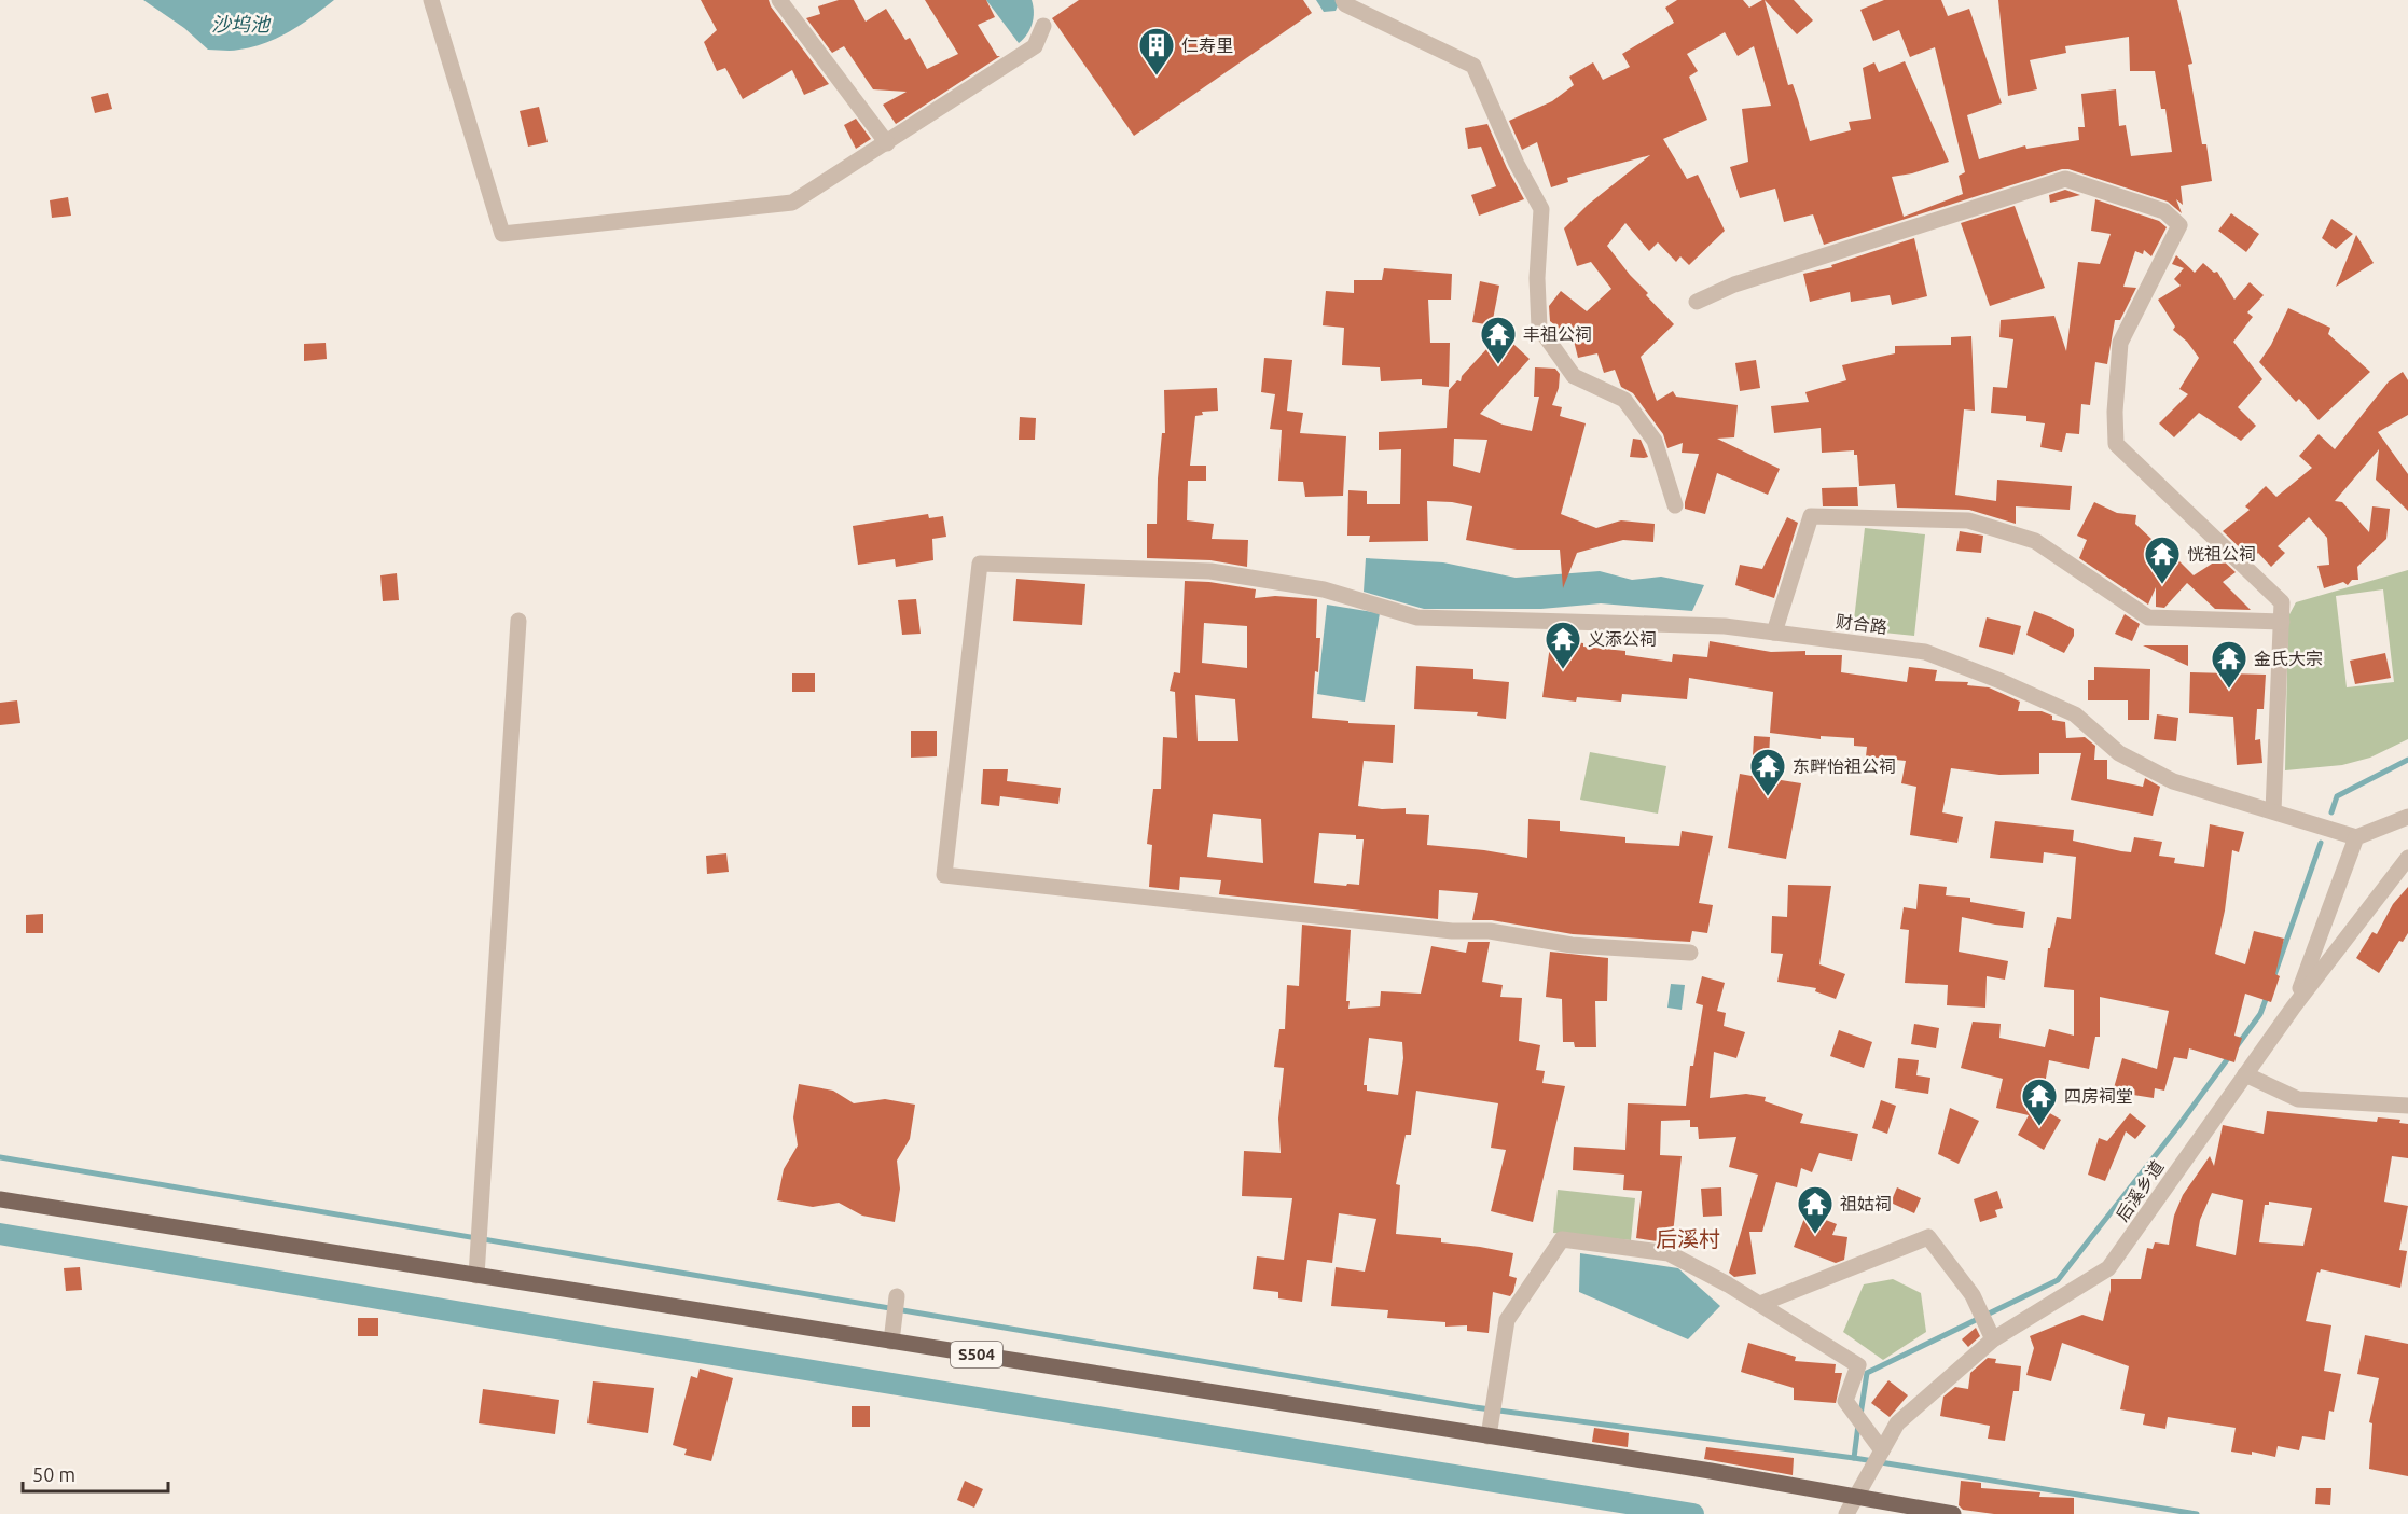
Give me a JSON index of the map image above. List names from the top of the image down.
{
  "streets": {
    "main road": ["S504"],
    "street": ["财合路", "后溪乡道"]
  },
  "crossings": [
    ["后溪乡道", "S504"]
  ],
  "districts": ["后溪村"],
  "water": ["沙坞池"],
  "places": {
    "building": ["仁寿里"],
    "temple": [
      "丰祖公祠",
      "恍祖公祠",
      "义添公祠",
      "金氏大宗",
      "东畔怡祖公祠",
      "四房祠堂",
      "祖姑祠"
    ]
  },
  "scale_bar": "50 m"
}
